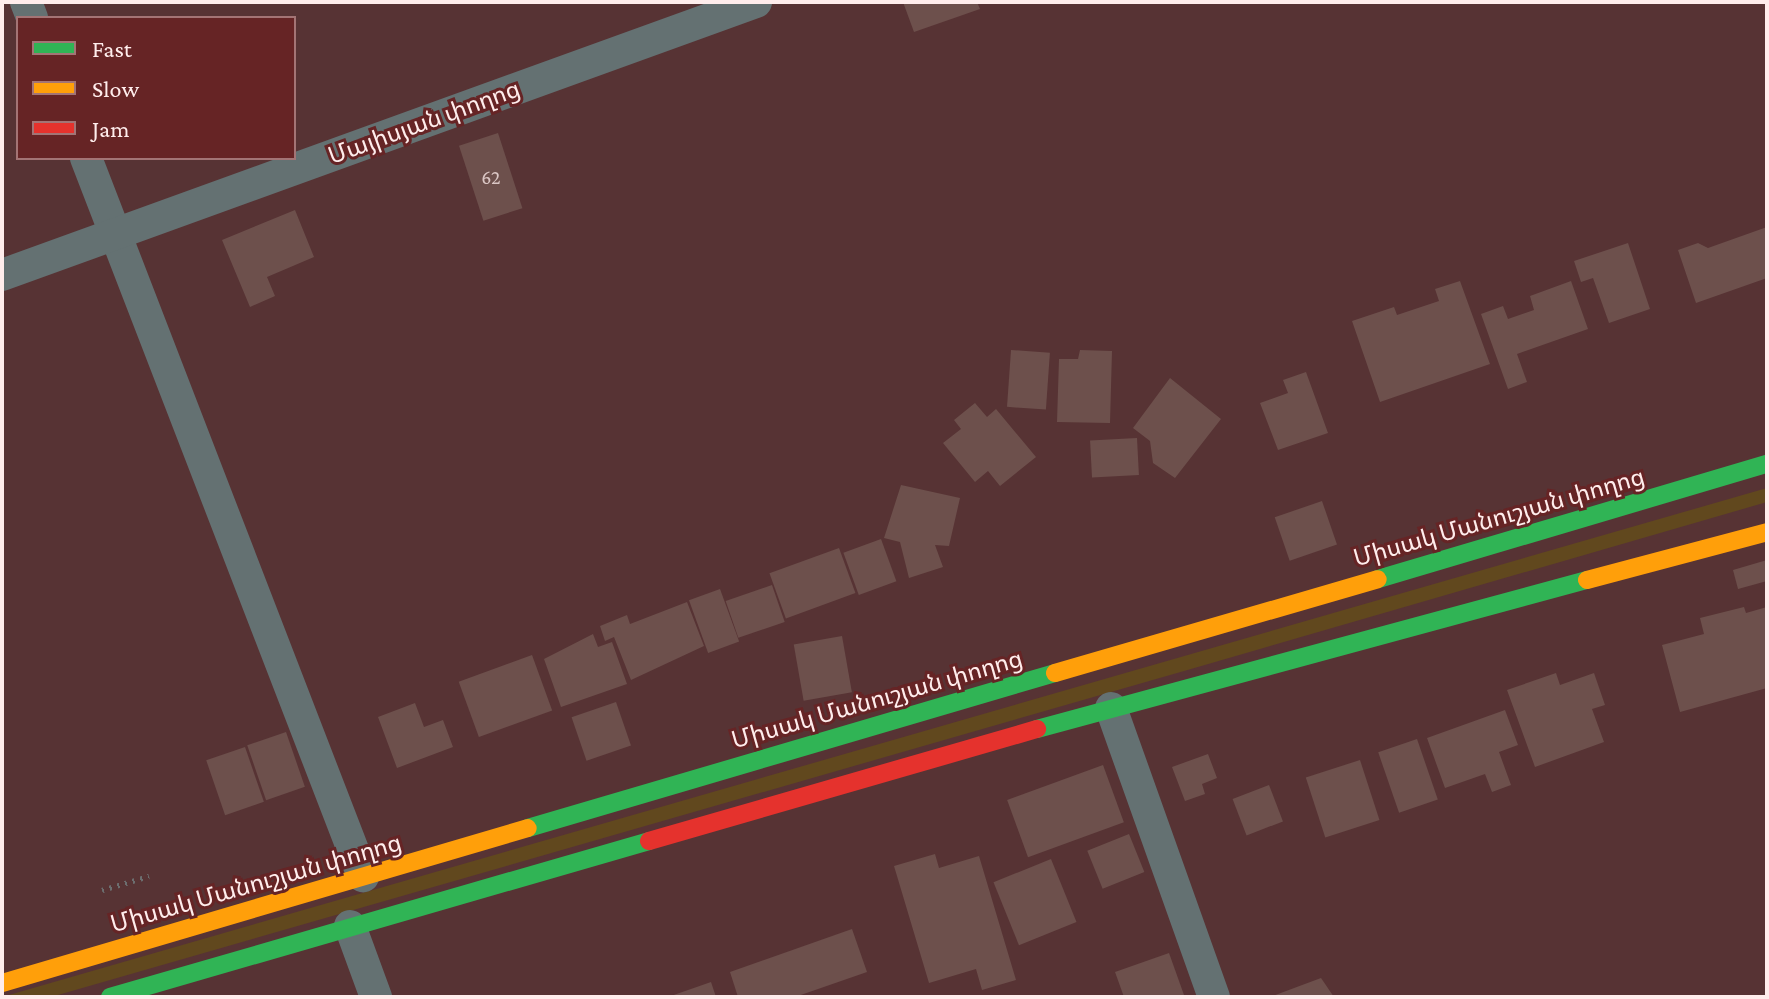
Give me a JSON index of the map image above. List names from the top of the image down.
{
  "streets": {
    "highway": ["Միսակ Մանուշյան փողոց"],
    "street": ["Մայիսյան փողոց"]
  },
  "house_numbers": ["62"],
  "legend": ["Fast", "Slow", "Jam"]
}
